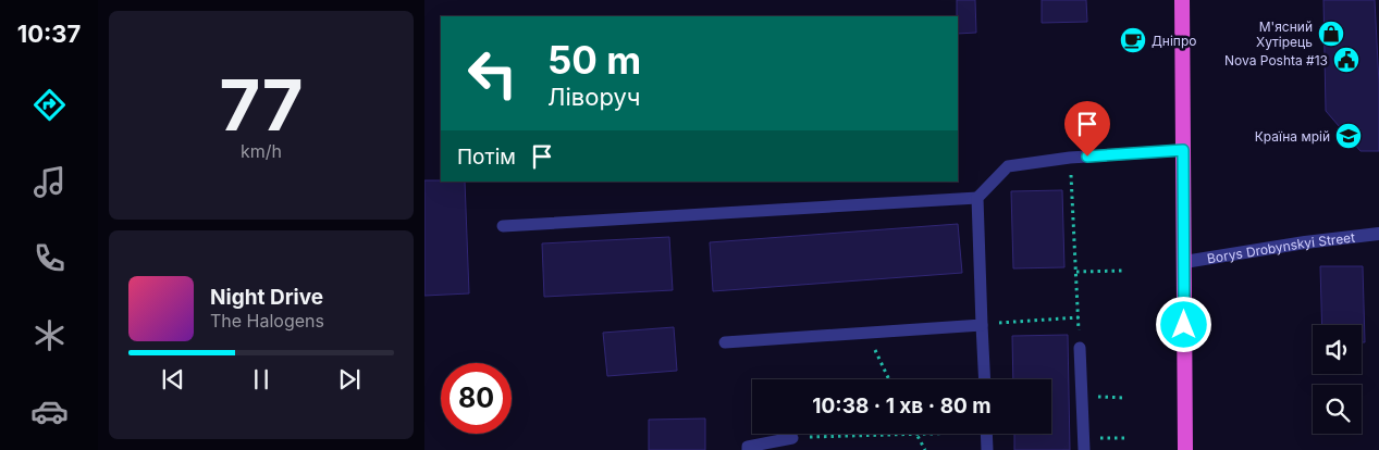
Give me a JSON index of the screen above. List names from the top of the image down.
{
  "streets": {
    "street": ["Borys Drobynskyi Street"]
  },
  "places": {
    "shop": ["М'ясний Хутірець"],
    "cafe": ["Дніпро"],
    "public building": ["Nova Poshta #13"],
    "school or university": ["Країна мрій"]
  },
  "page": {
    "tabs": "10:37",
    "tile": ["77", "km/h"],
    "turn": ["50 m", "Ліворуч"],
    "then": "Потім",
    "song": ["Night Drive", "The Halogens"],
    "limit": "80",
    "trip": "10:38 · 1 хв · 80 m"
  }
}
